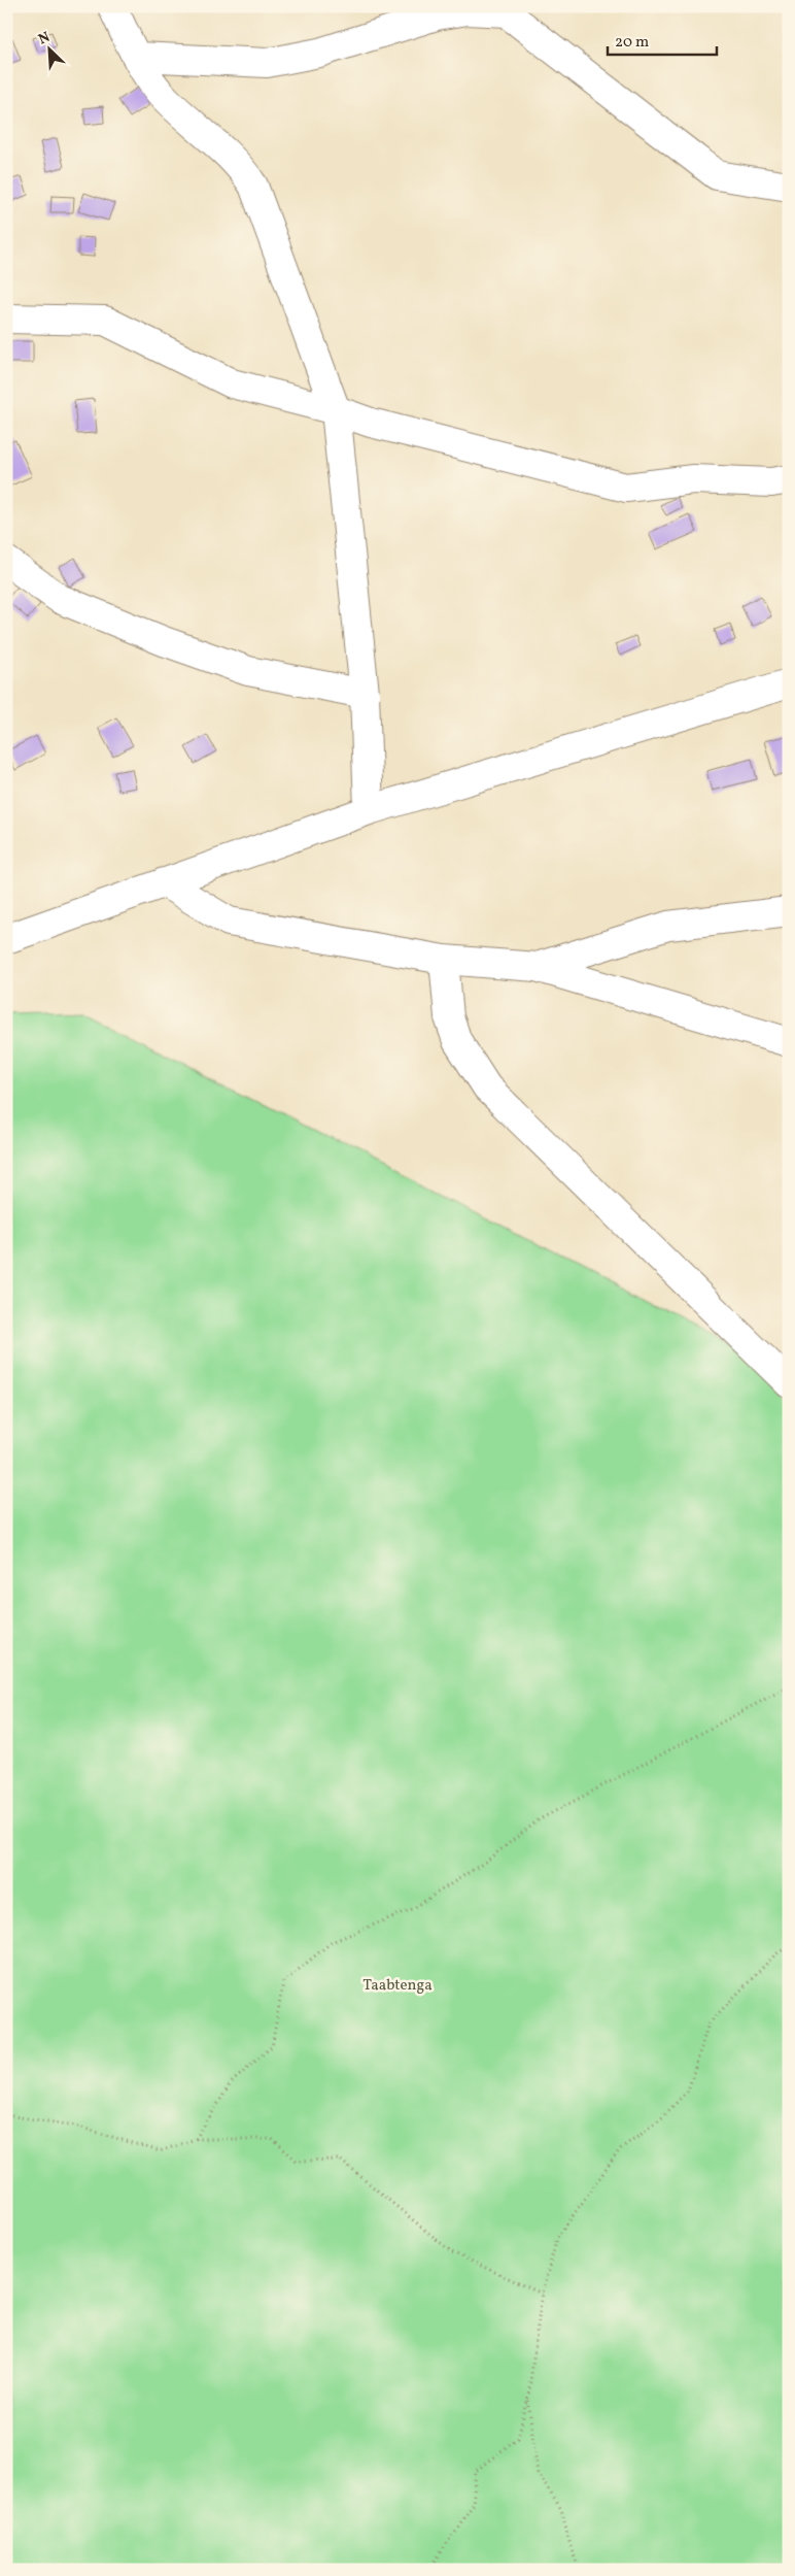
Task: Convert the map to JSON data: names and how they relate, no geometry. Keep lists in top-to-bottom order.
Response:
{
  "parks": ["Taabtenga"],
  "scale_bar": "20 m",
  "north": "top left"
}
